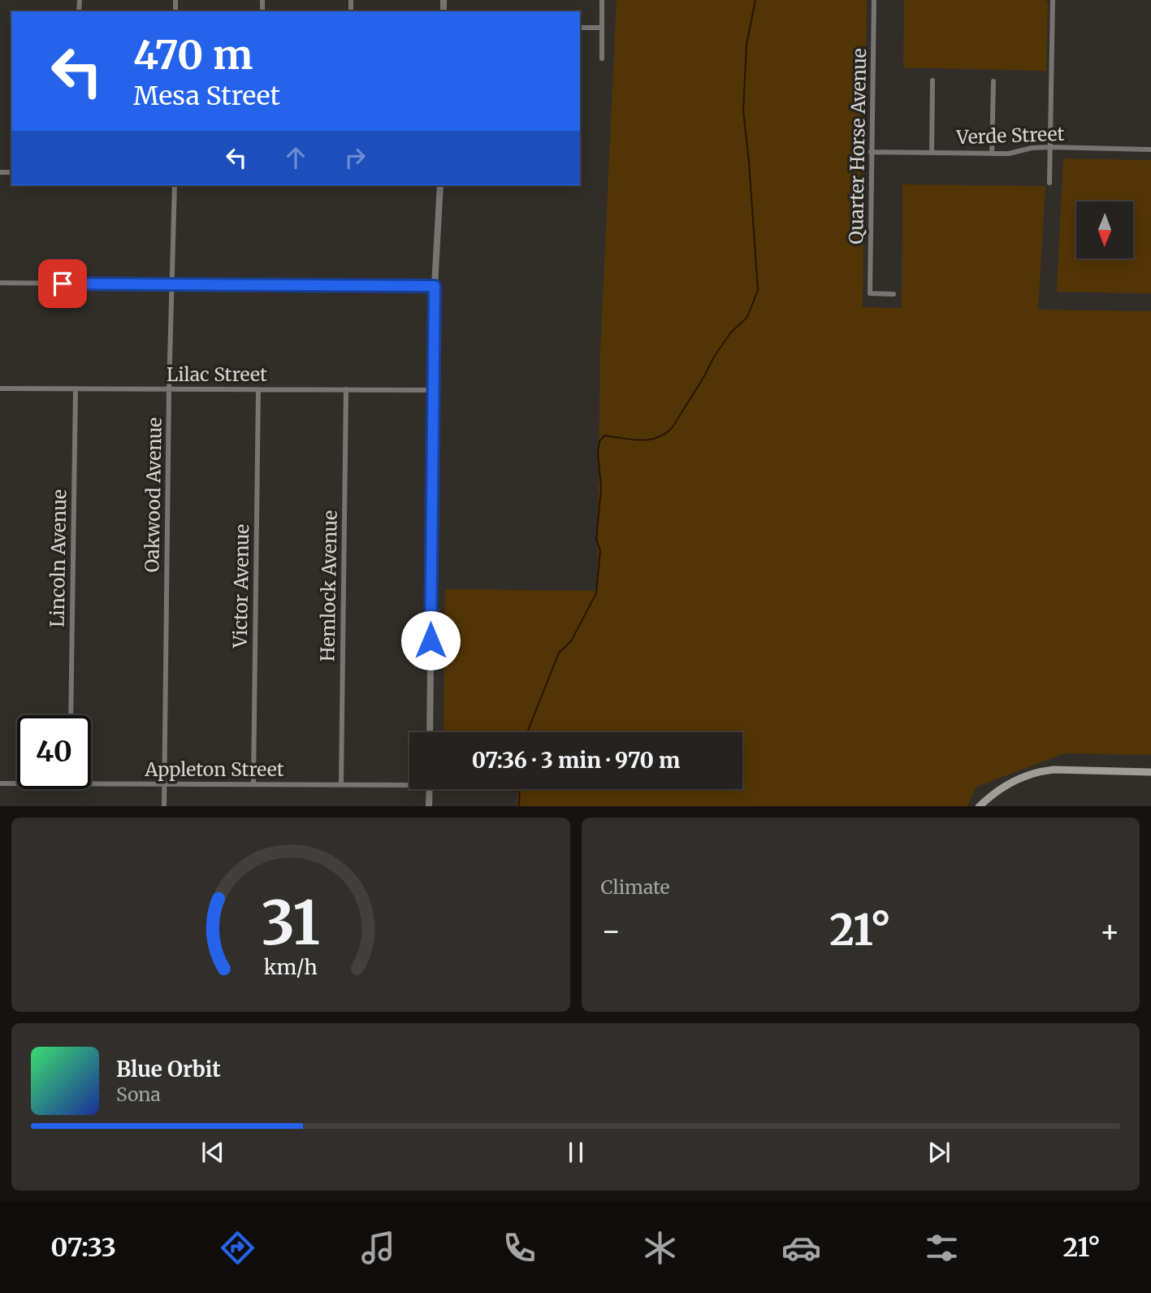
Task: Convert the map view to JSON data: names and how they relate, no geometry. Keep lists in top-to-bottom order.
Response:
{
  "streets": {
    "street": [
      "Verde Street",
      "Quarter Horse Avenue",
      "Lilac Street",
      "Oakwood Avenue",
      "Lincoln Avenue",
      "Victor Avenue",
      "Hemlock Avenue",
      "Appleton Street"
    ]
  },
  "crossings": [
    ["Verde Street", "Quarter Horse Avenue"],
    ["Lilac Street", "Oakwood Avenue"],
    ["Lilac Street", "Lincoln Avenue"],
    ["Lilac Street", "Victor Avenue"],
    ["Lilac Street", "Hemlock Avenue"],
    ["Oakwood Avenue", "Appleton Street"],
    ["Victor Avenue", "Appleton Street"],
    ["Hemlock Avenue", "Appleton Street"]
  ],
  "north": "bottom",
  "page": {
    "turn": ["470 m", "Mesa Street"],
    "limit": "40",
    "trip": "07:36 · 3 min · 970 m",
    "tile": "Climate",
    "heat": ["−", "21°", "+"],
    "song": ["Blue Orbit", "Sona"],
    "tabs": ["07:33", "21°"],
    "gauge": ["31", "km/h"]
  }
}
